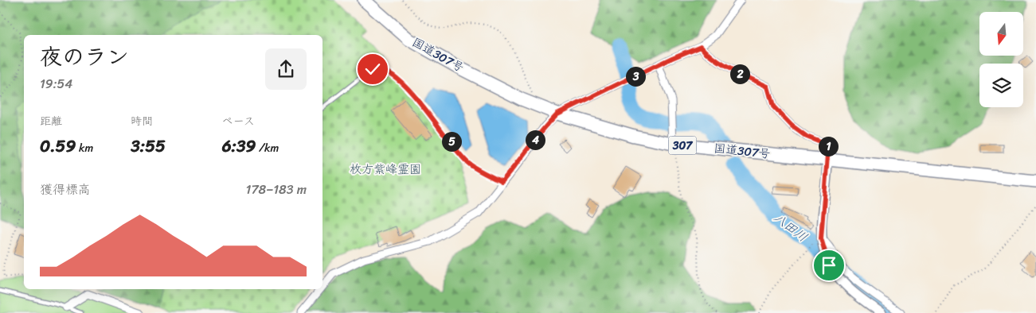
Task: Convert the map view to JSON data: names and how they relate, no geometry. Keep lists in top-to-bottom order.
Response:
{
  "streets": {
    "highway": ["国道307号", "307"]
  },
  "water": ["八田川"],
  "parks": ["枚方紫峰霊園"],
  "north": "bottom",
  "page": {
    "heading": ["夜のラン", "19:54"],
    "pins": [
      "2",
      "3",
      "4",
      "5",
      "1"
    ],
    "stats": [
      ["距離", "0.59 km"],
      ["時間", "3:55"],
      ["ペース", "6:39 /km"]
    ],
    "chart": ["獲得標高", "178–183 m"]
  }
}
